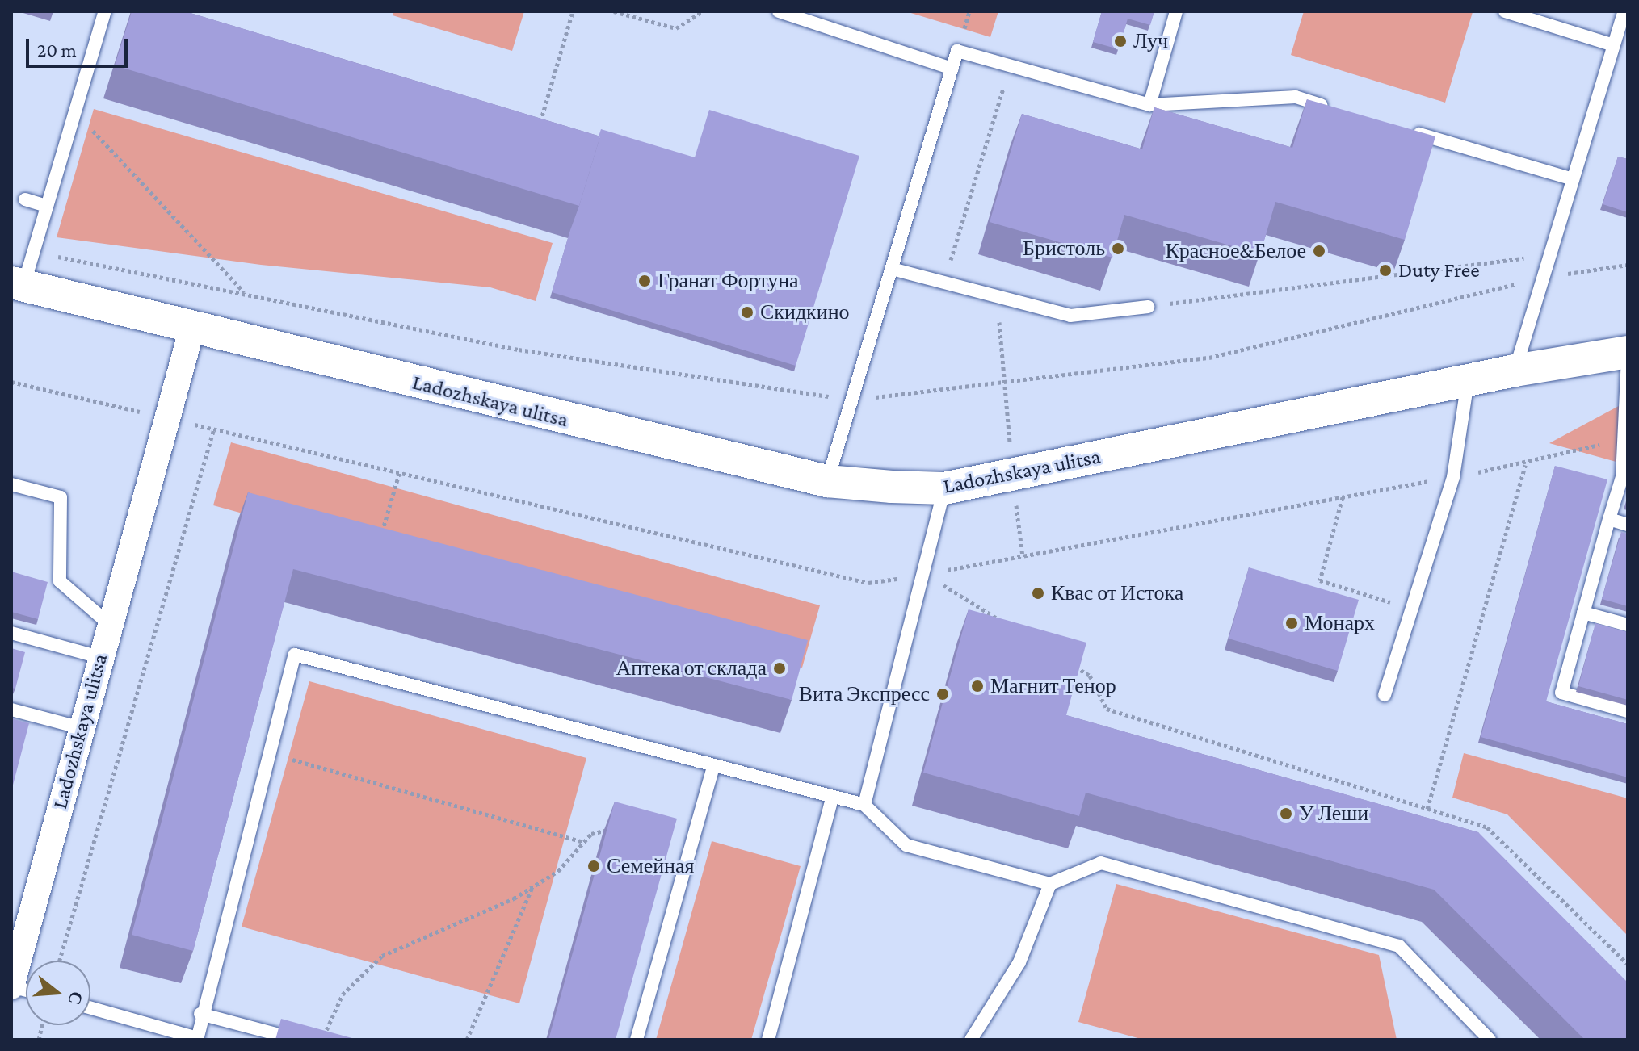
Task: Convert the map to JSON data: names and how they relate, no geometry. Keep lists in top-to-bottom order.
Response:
{
  "streets": {
    "street": ["Ladozhskaya ulitsa"]
  },
  "places": [
    "Луч",
    "Бристоль",
    "Красное&Белое",
    "Duty Free",
    "Гранат Фортуна",
    "Скидкино",
    "Квас от Истока",
    "Монарх",
    "Аптека от склада",
    "Магнит Тенор",
    "Вита Экспресс",
    "У Леши",
    "Семейная"
  ],
  "scale_bar": "20 m",
  "north": "right"
}
